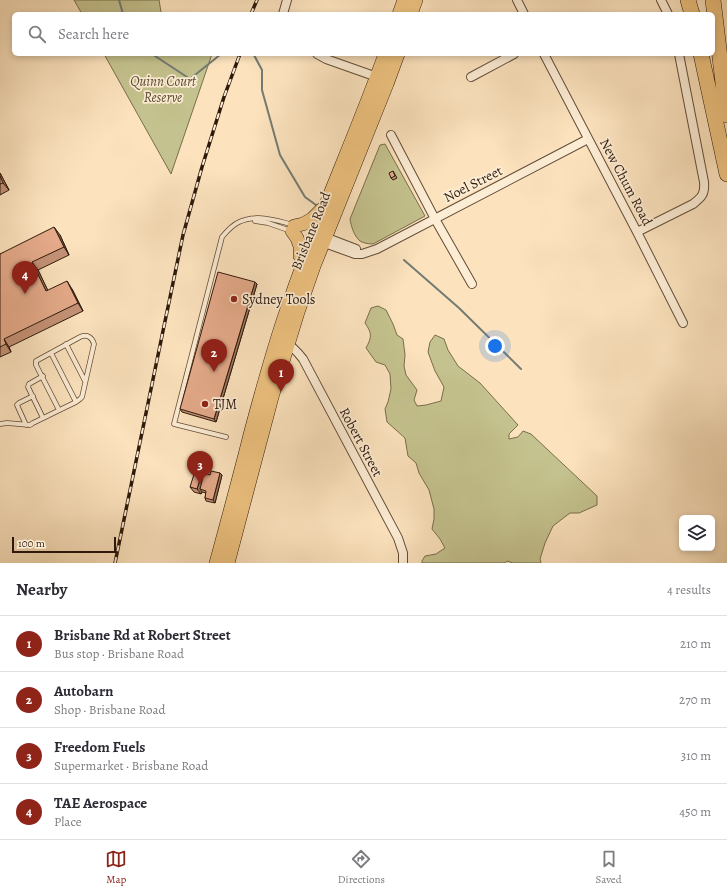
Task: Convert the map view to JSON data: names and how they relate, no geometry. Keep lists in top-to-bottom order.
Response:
{
  "streets": {
    "main road": ["Brisbane Road"],
    "street": ["New Chum Road", "Noel Street", "Robert Street"]
  },
  "crossings": [
    ["New Chum Road", "Noel Street"],
    ["Noel Street", "Brisbane Road"],
    ["Brisbane Road", "Robert Street"]
  ],
  "parks": ["Quinn Court Reserve"],
  "places": ["Sydney Tools", "TJM"],
  "scale_bar": "100 m",
  "page": {
    "search": "Search here",
    "pins": [
      "4",
      "2",
      "1",
      "3"
    ],
    "scale": "100 m",
    "heading": ["Nearby", "4 results"],
    "list": [
      {
        "mark": "1",
        "name": "Brisbane Rd at Robert Street",
        "note": "Bus stop · Brisbane Road",
        "value": "210 m"
      },
      {
        "mark": "2",
        "name": "Autobarn",
        "note": "Shop · Brisbane Road",
        "value": "270 m"
      },
      {
        "mark": "3",
        "name": "Freedom Fuels",
        "note": "Supermarket · Brisbane Road",
        "value": "310 m"
      },
      {
        "mark": "4",
        "name": "TAE Aerospace",
        "note": "Place",
        "value": "450 m"
      }
    ],
    "nav": ["Map", "Directions", "Saved"]
  }
}
